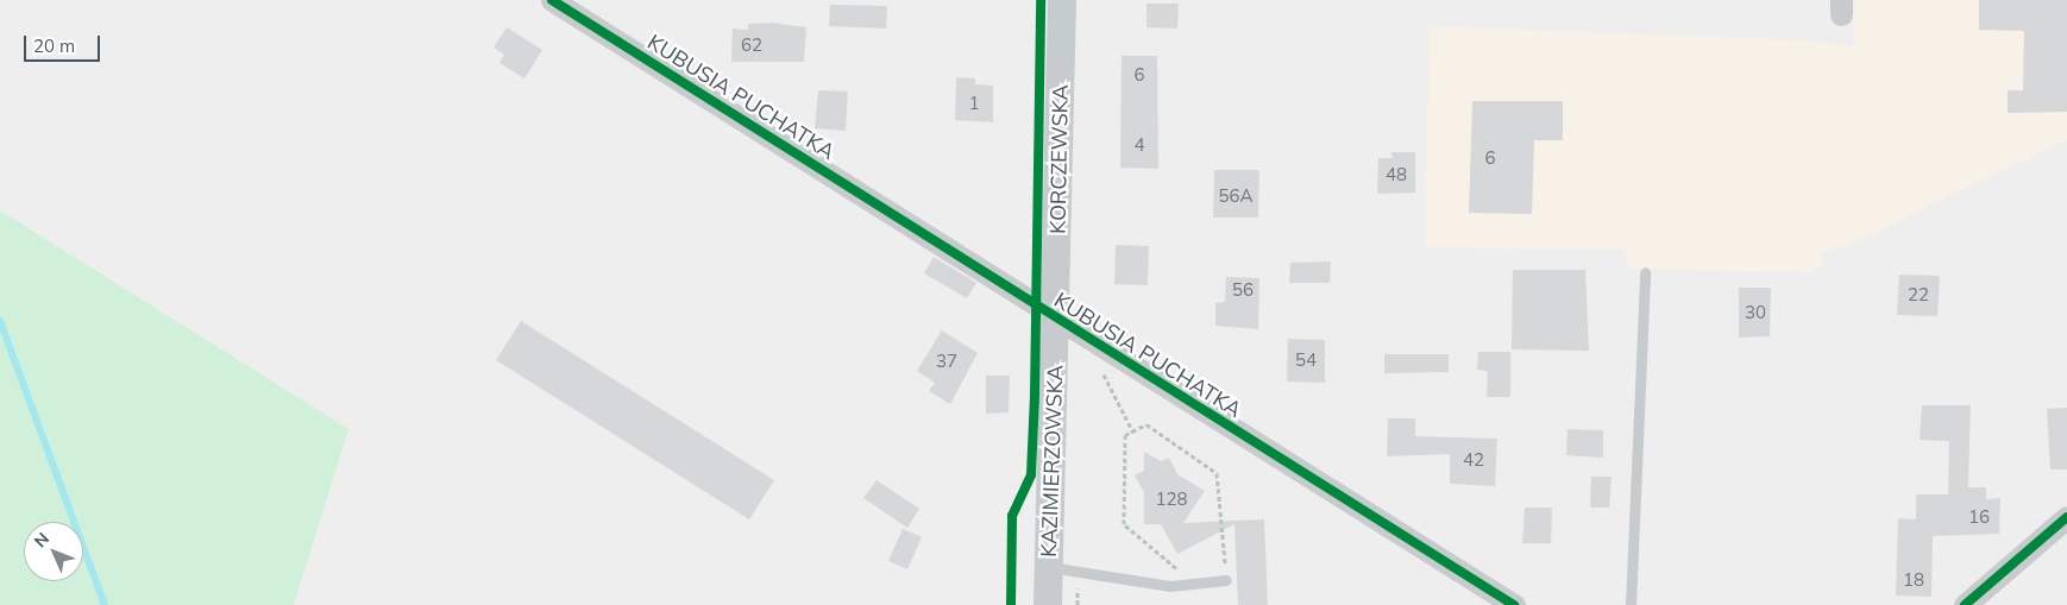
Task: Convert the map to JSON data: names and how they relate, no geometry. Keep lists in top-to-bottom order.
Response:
{
  "streets": {
    "street": ["KUBUSIA PUCHATKA", "KORCZEWSKA", "KAZIMIERZOWSKA"]
  },
  "crossings": [
    ["KUBUSIA PUCHATKA", "KORCZEWSKA"],
    ["KUBUSIA PUCHATKA", "KAZIMIERZOWSKA"],
    ["KORCZEWSKA", "KAZIMIERZOWSKA"]
  ],
  "house_numbers": [
    "62",
    "6",
    "1",
    "4",
    "6",
    "48",
    "56A",
    "56",
    "22",
    "30",
    "54",
    "37",
    "42",
    "128",
    "16",
    "18"
  ],
  "scale_bar": "20 m",
  "north": "top left"
}
